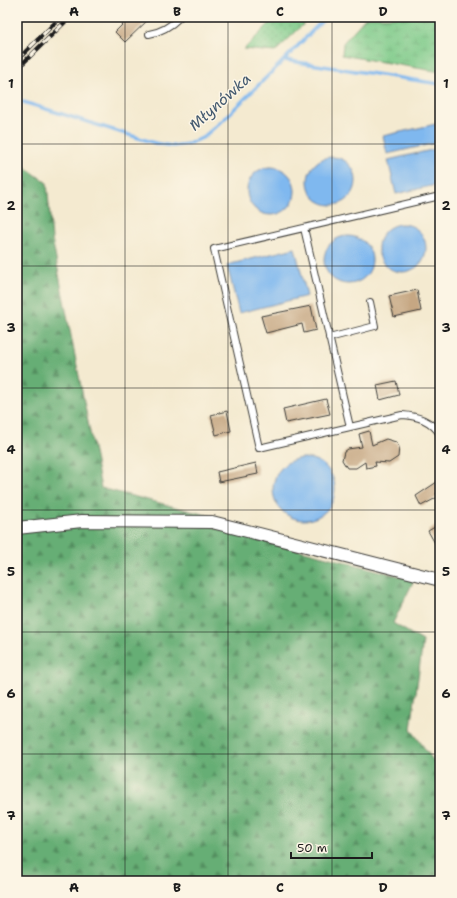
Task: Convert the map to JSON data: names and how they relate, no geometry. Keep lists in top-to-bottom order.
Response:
{
  "water": ["Młynówka"],
  "scale_bar": "50 m",
  "grid": {
    "columns": [
      "A",
      "B",
      "C",
      "D"
    ],
    "rows": [
      "1",
      "2",
      "3",
      "4",
      "5",
      "6",
      "7"
    ]
  }
}
